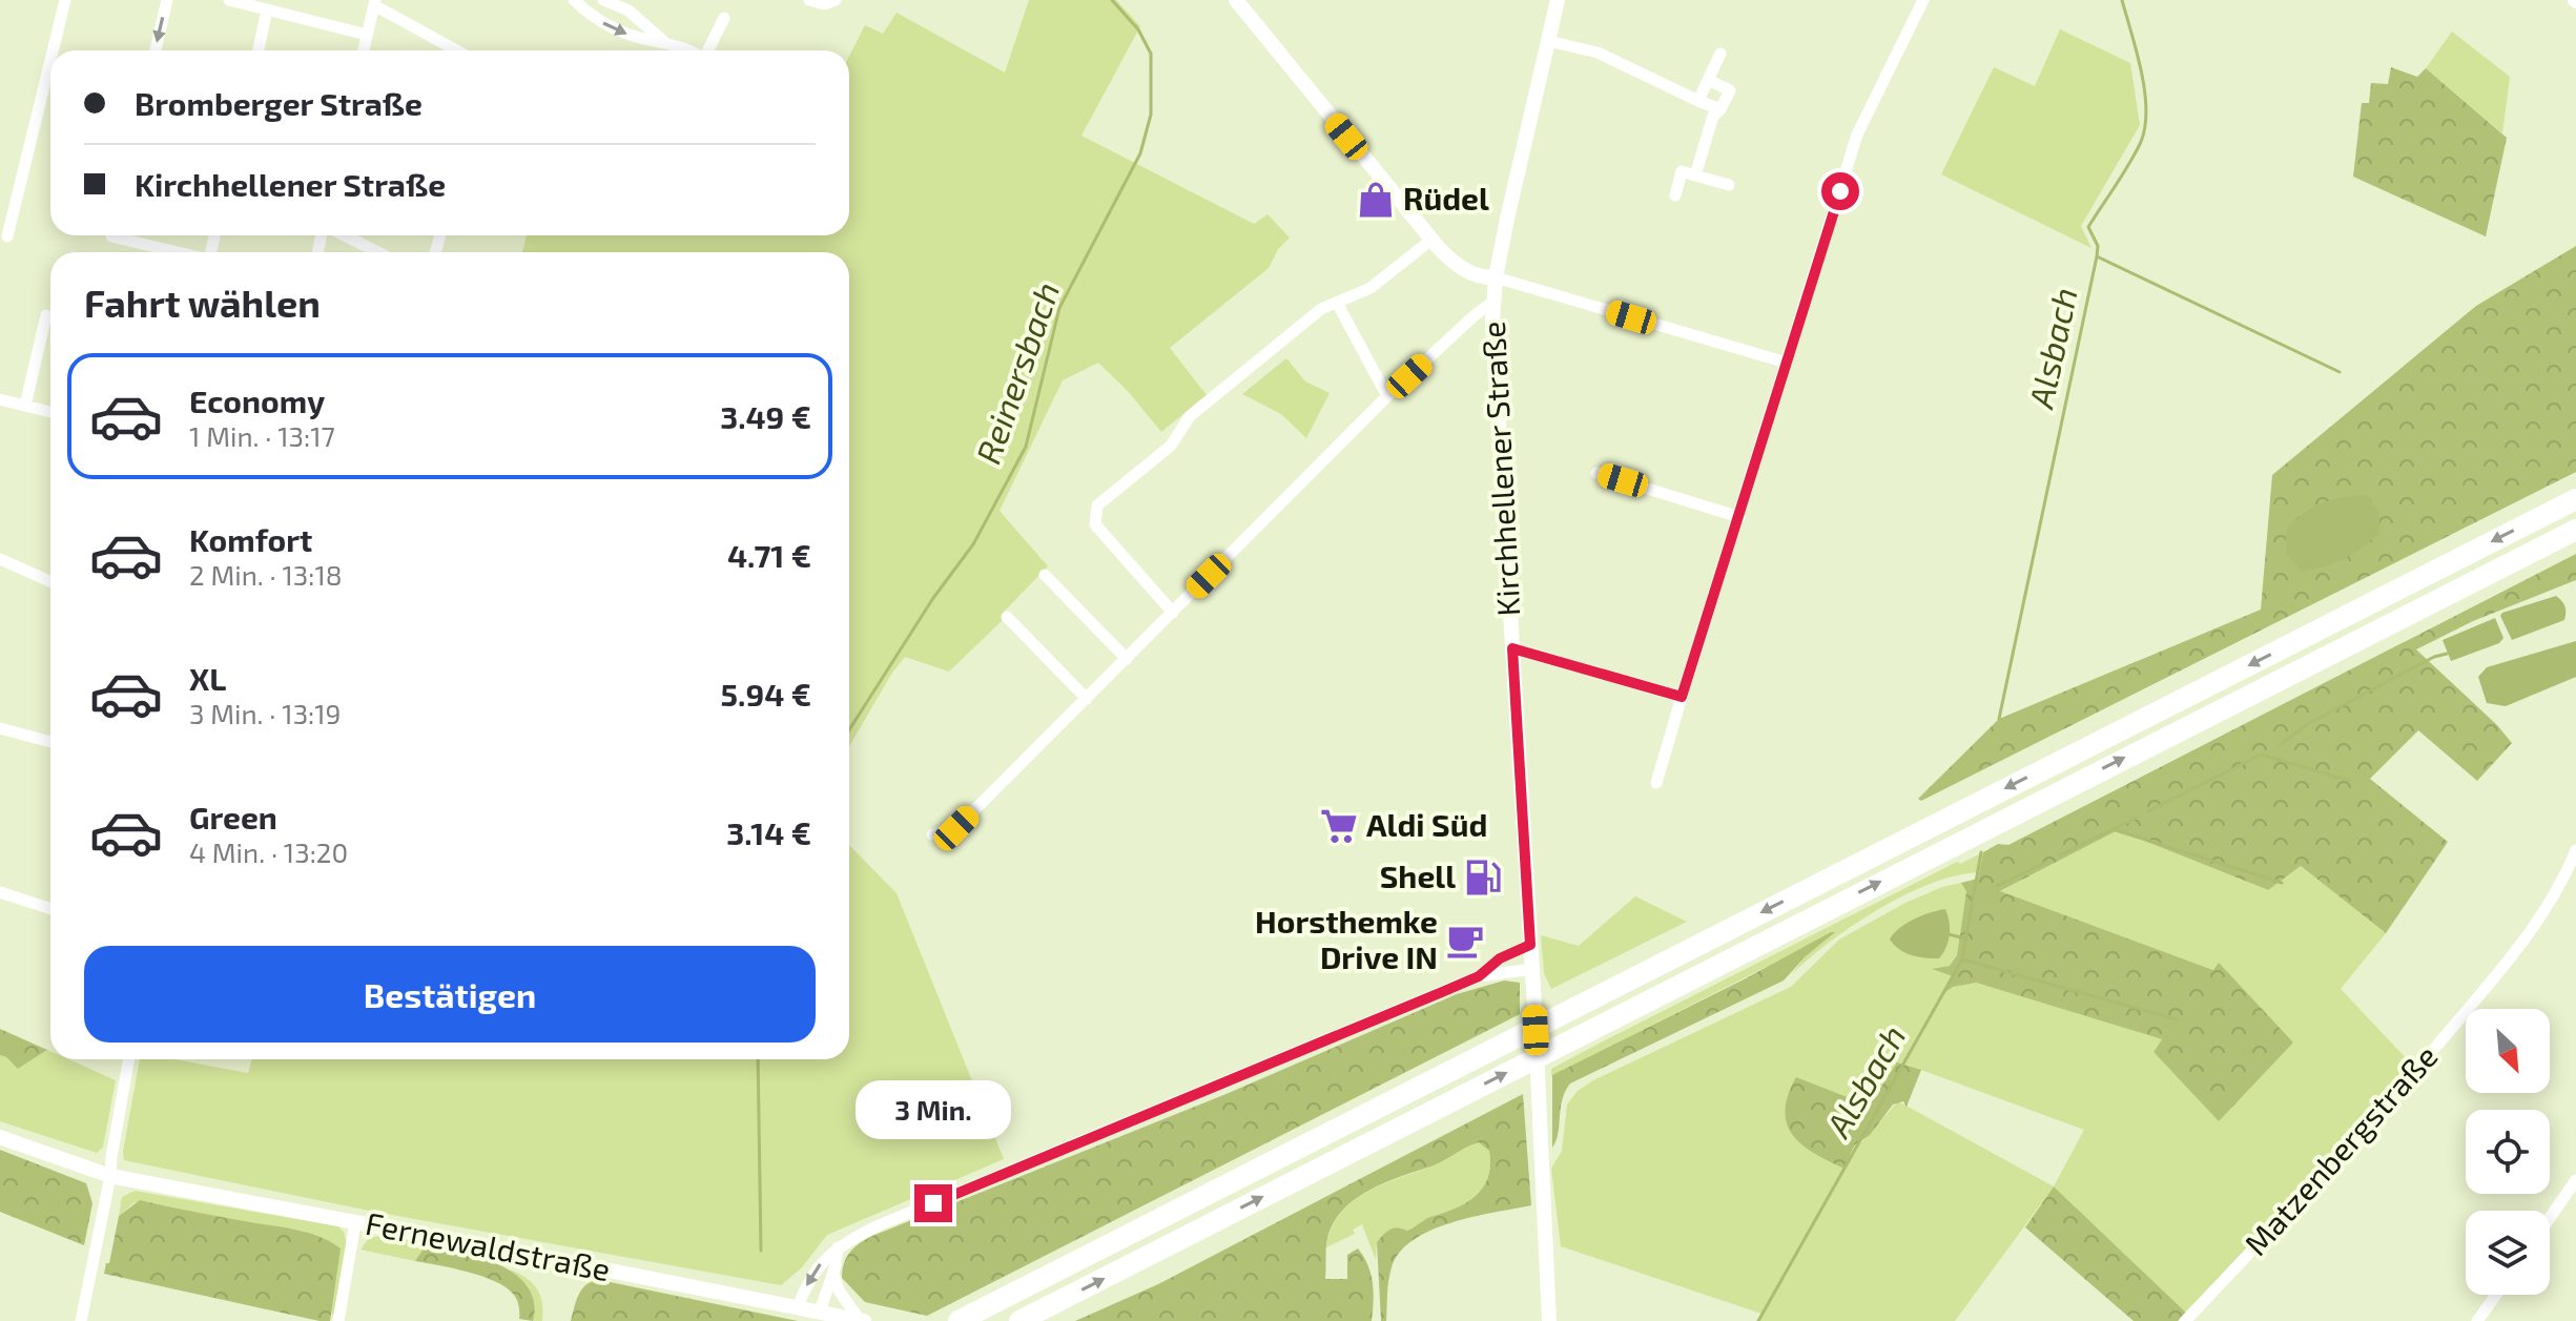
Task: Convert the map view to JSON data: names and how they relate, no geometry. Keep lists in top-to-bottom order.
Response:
{
  "streets": {
    "main road": ["Kirchhellener Straße", "Fernewaldstraße"],
    "street": ["Matzenbergstraße"]
  },
  "water": ["Alsbach", "Reinersbach"],
  "places": {
    "shop": ["Rüdel"],
    "supermarket": ["Aldi Süd"],
    "fuel station": ["Shell"],
    "cafe": ["Horsthemke Drive IN"]
  },
  "north": "bottom right",
  "page": {
    "banner": ["Bromberger Straße", "Kirchhellener Straße"],
    "heading": "Fahrt wählen",
    "list": [
      {
        "name": "Economy",
        "note": "1 Min. · 13:17",
        "value": "3.49 €"
      },
      {
        "name": "Komfort",
        "note": "2 Min. · 13:18",
        "value": "4.71 €"
      },
      {
        "name": "XL",
        "note": "3 Min. · 13:19",
        "value": "5.94 €"
      },
      {
        "name": "Green",
        "note": "4 Min. · 13:20",
        "value": "3.14 €"
      }
    ],
    "buttons": "Bestätigen",
    "bubble": "3 Min."
  }
}
